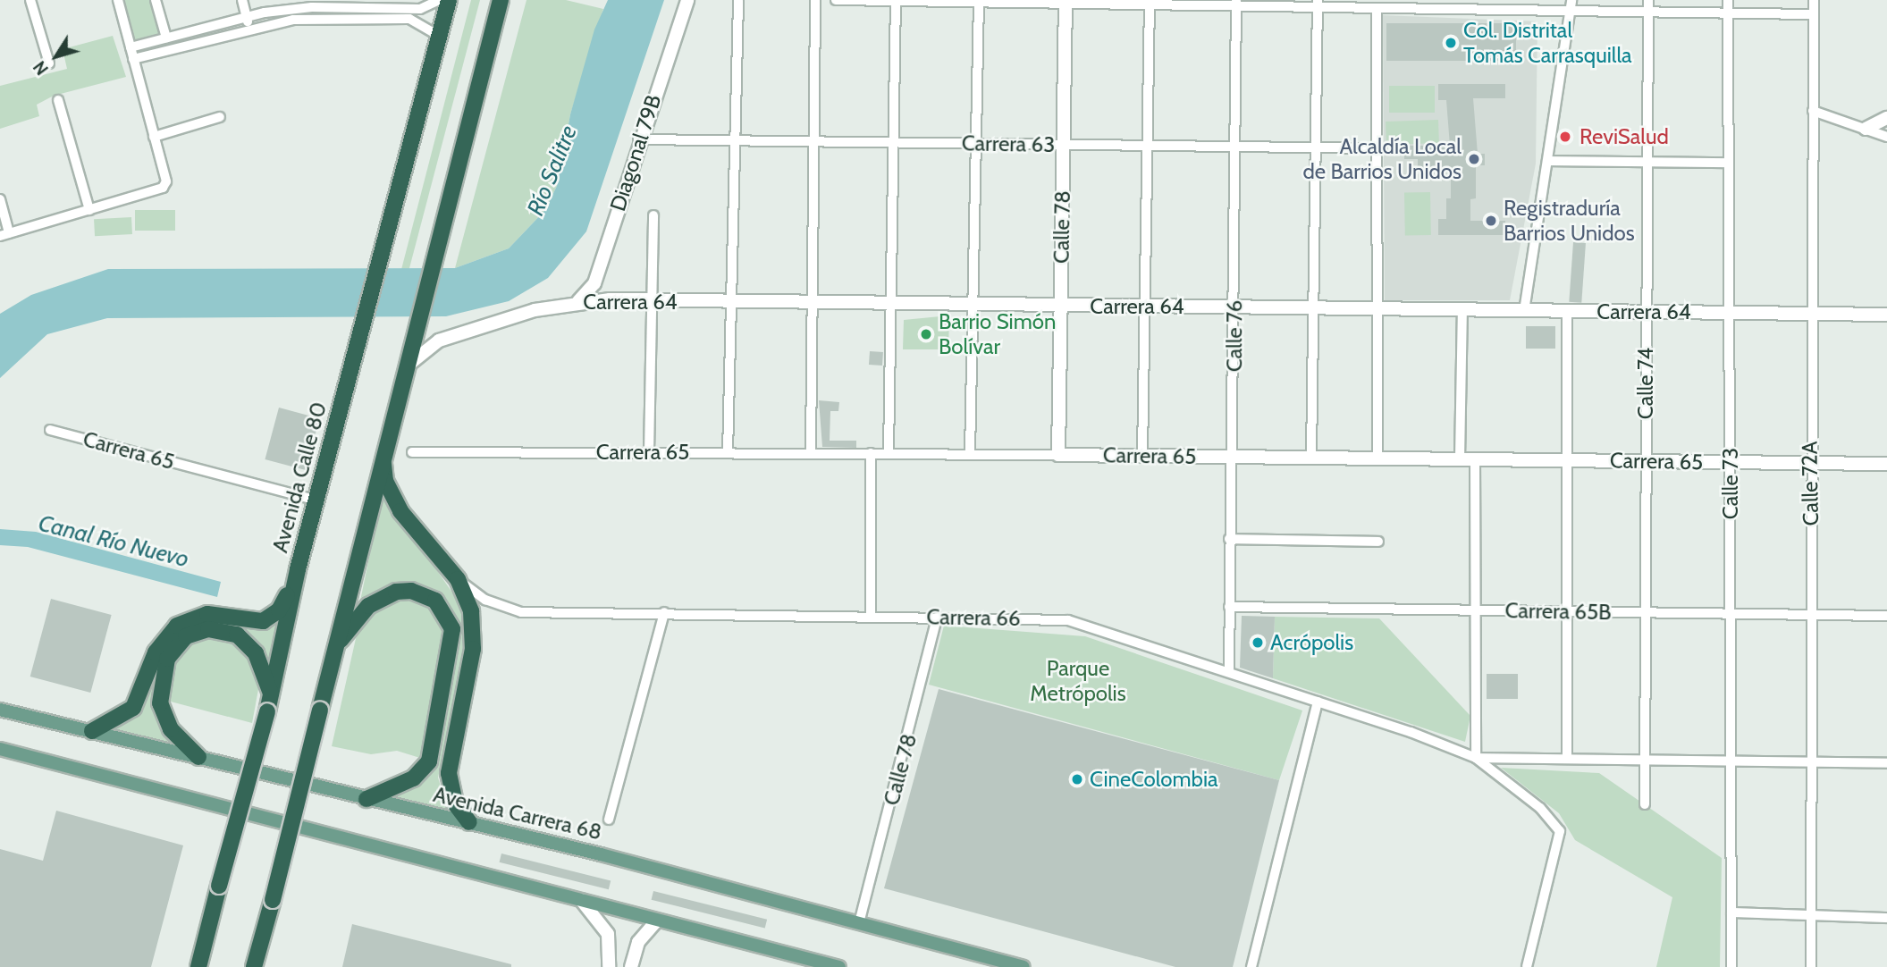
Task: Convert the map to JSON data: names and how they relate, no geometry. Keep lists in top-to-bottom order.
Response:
{
  "streets": {
    "highway": ["Avenida Calle 80"],
    "main road": ["Avenida Carrera 68"],
    "street": [
      "Carrera 63",
      "Diagonal 79B",
      "Calle 78",
      "Carrera 64",
      "Calle 76",
      "Calle 74",
      "Carrera 65",
      "Calle 73",
      "Calle 72A",
      "Carrera 65B",
      "Carrera 66"
    ]
  },
  "crossings": [
    ["Carrera 63", "Diagonal 79B"],
    ["Carrera 63", "Calle 78"],
    ["Carrera 63", "Calle 76"],
    ["Diagonal 79B", "Carrera 64"],
    ["Calle 78", "Carrera 64"],
    ["Calle 78", "Carrera 65"],
    ["Calle 78", "Carrera 66"],
    ["Calle 78", "Avenida Carrera 68"],
    ["Carrera 64", "Calle 76"],
    ["Carrera 64", "Calle 74"],
    ["Carrera 64", "Calle 73"],
    ["Carrera 64", "Calle 72A"],
    ["Calle 76", "Carrera 65"],
    ["Calle 76", "Carrera 65B"],
    ["Calle 76", "Carrera 66"],
    ["Calle 74", "Carrera 65"],
    ["Calle 74", "Carrera 65B"],
    ["Calle 74", "Carrera 66"],
    ["Carrera 65", "Avenida Calle 80"],
    ["Carrera 65", "Calle 73"],
    ["Carrera 65", "Calle 72A"],
    ["Calle 73", "Carrera 65B"],
    ["Calle 73", "Carrera 66"],
    ["Calle 72A", "Carrera 65B"],
    ["Calle 72A", "Carrera 66"]
  ],
  "water": ["Río Salitre", "Canal Río Nuevo"],
  "parks": ["Parque Metrópolis"],
  "places": [
    "Col. Distrital Tomás Carrasquilla",
    "ReviSalud",
    "Alcaldía Local de Barrios Unidos",
    "Registraduría Barrios Unidos",
    "Barrio Simón Bolívar",
    "Acrópolis",
    "CineColombia"
  ],
  "north": "bottom left"
}
